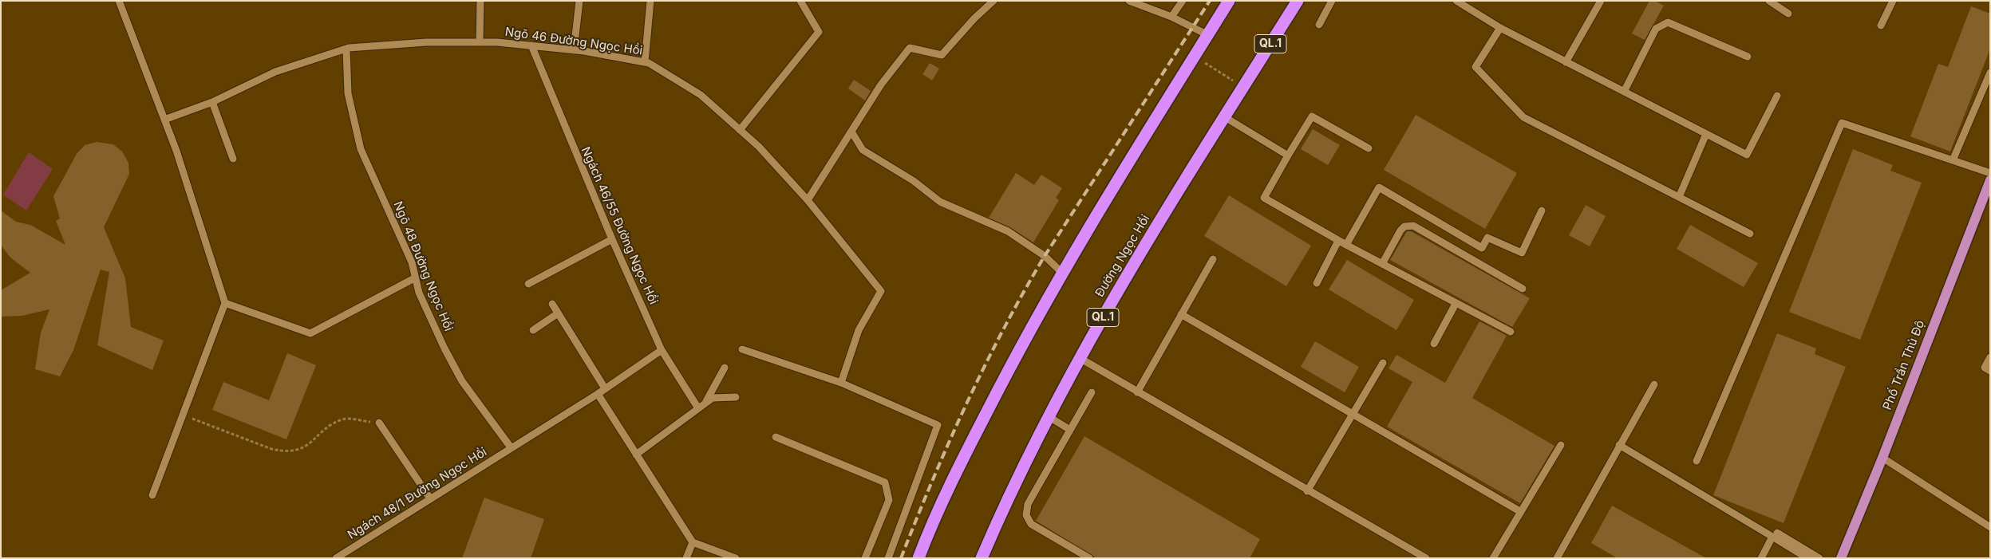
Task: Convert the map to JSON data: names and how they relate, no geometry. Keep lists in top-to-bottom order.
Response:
{
  "streets": {
    "highway": ["QL.1", "Đường Ngọc Hồi"],
    "main road": ["Phố Trần Thủ Độ"],
    "street": [
      "Ngõ 46 Đường Ngọc Hồi",
      "Ngách 46/55 Đường Ngọc Hồi",
      "Ngõ 48 Đường Ngọc Hồi",
      "Ngách 48/1 Đường Ngọc Hồi"
    ]
  },
  "crossings": [
    ["Ngõ 46 Đường Ngọc Hồi", "Ngách 46/55 Đường Ngọc Hồi"],
    ["Ngõ 46 Đường Ngọc Hồi", "Ngõ 48 Đường Ngọc Hồi"],
    ["Ngõ 48 Đường Ngọc Hồi", "Ngách 48/1 Đường Ngọc Hồi"]
  ]
}
